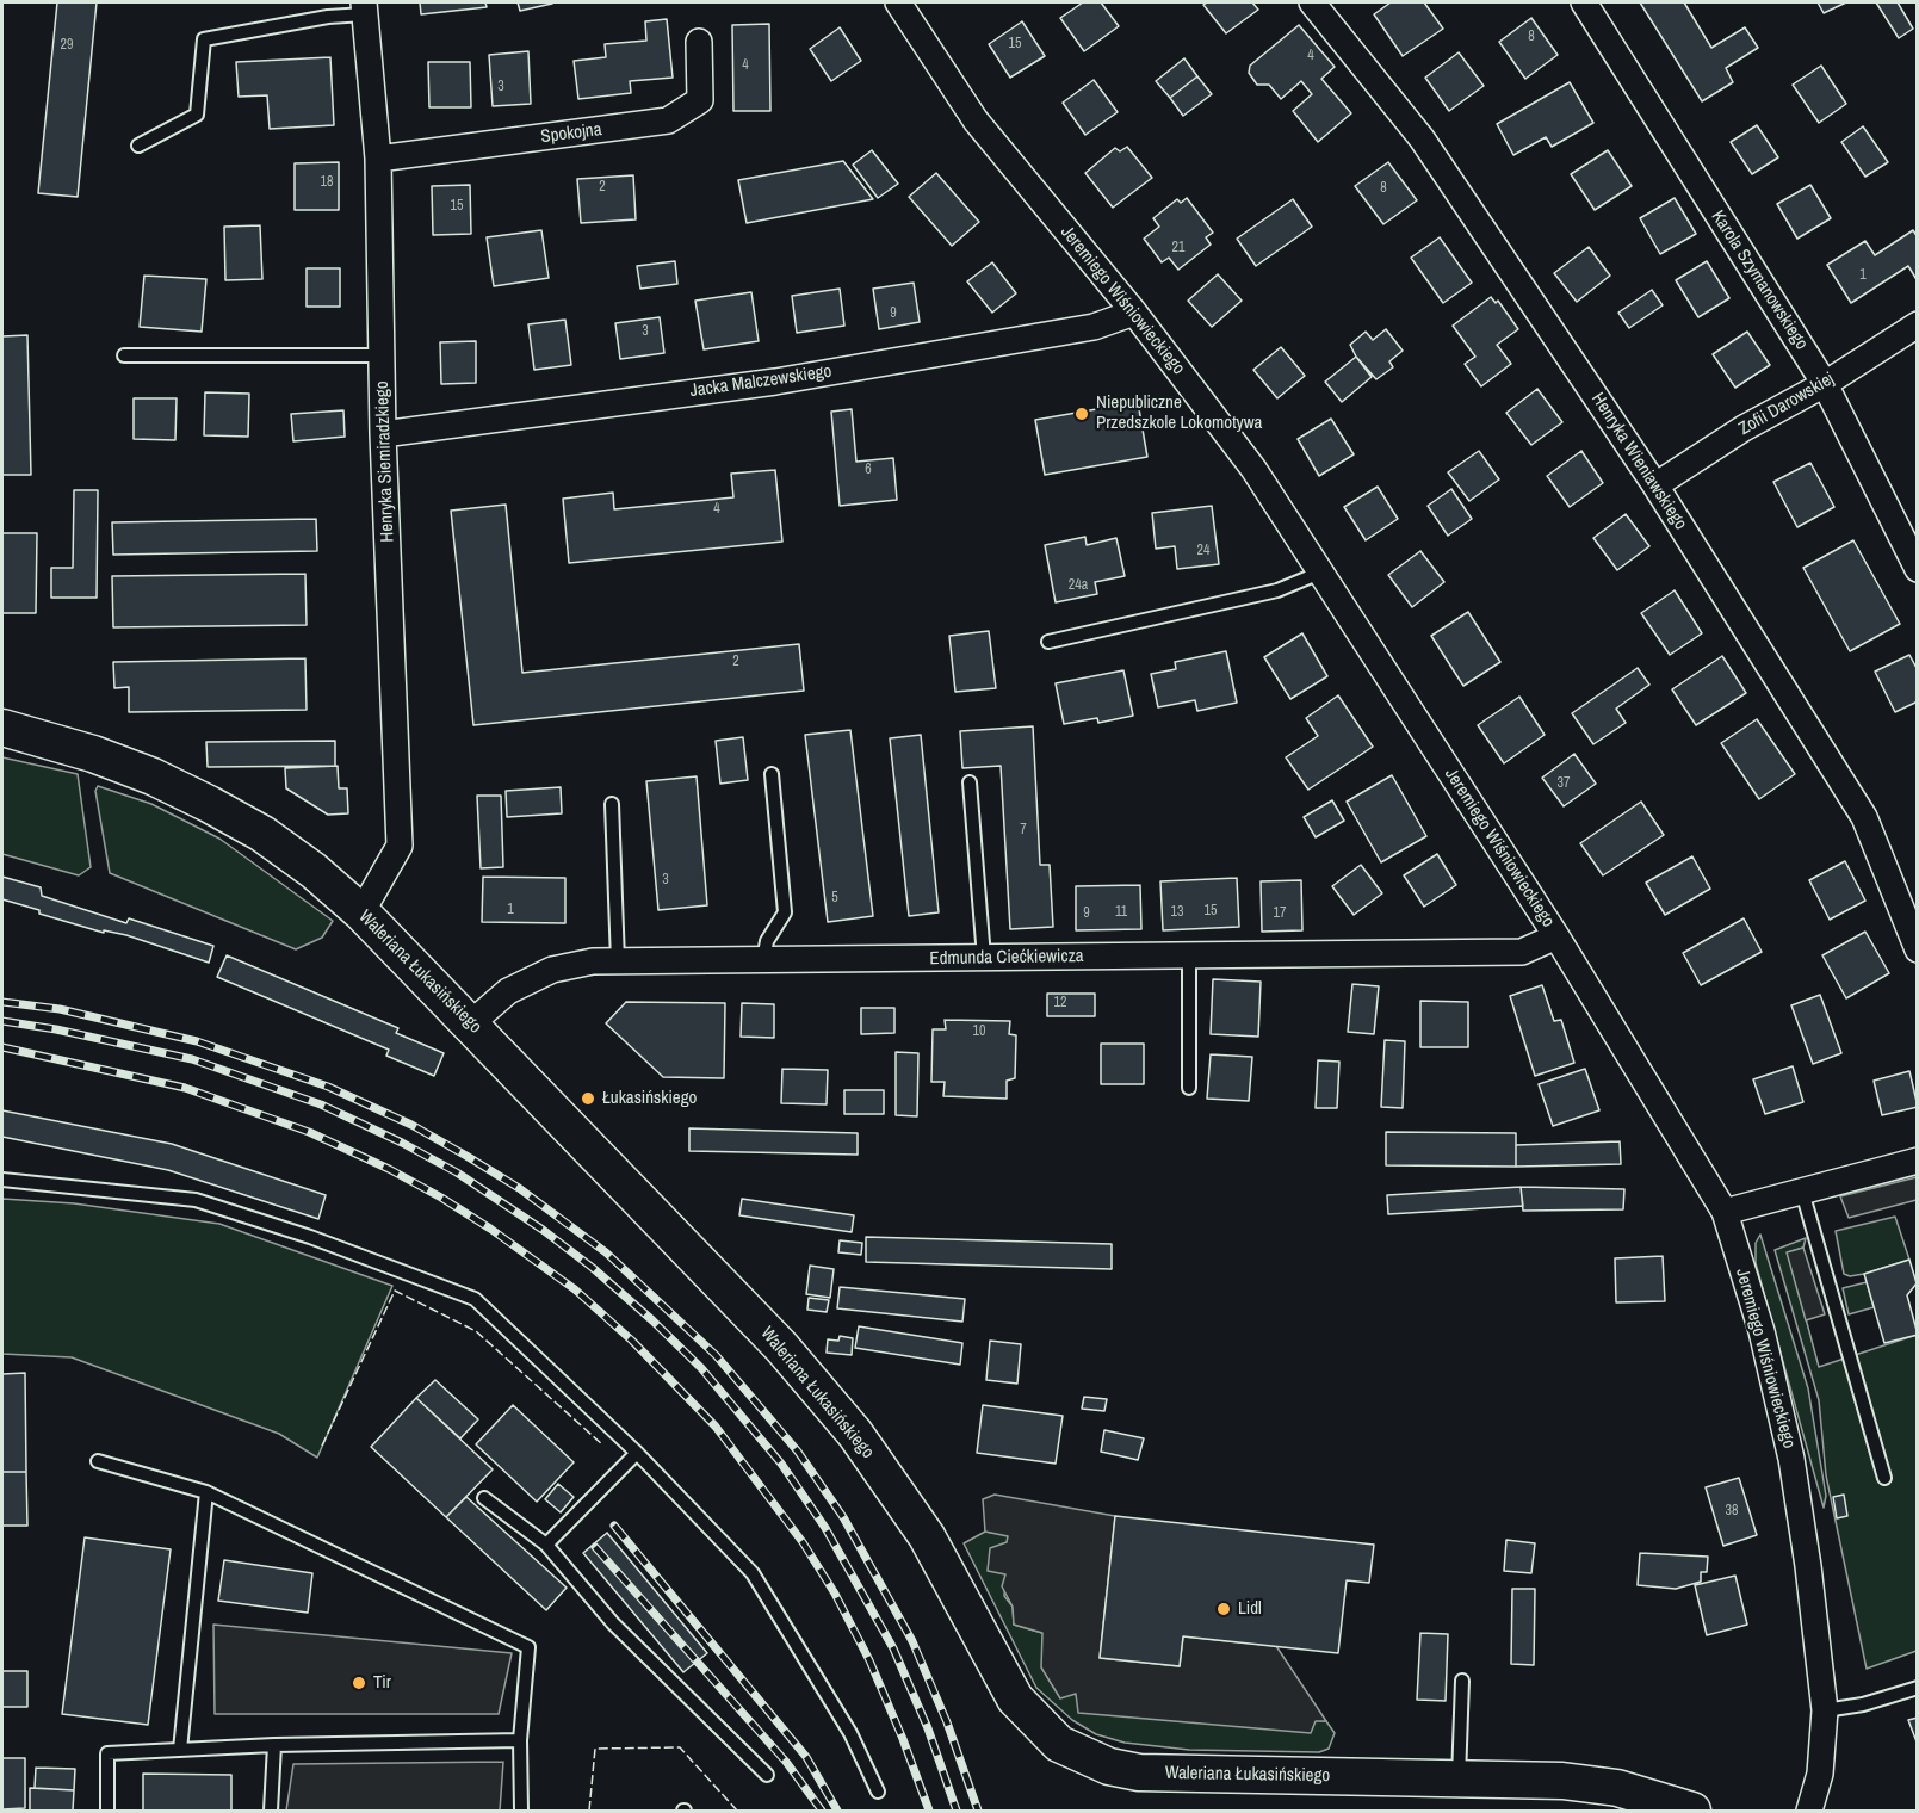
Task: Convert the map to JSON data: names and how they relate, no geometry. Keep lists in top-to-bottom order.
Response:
{
  "streets": {
    "street": [
      "Spokojna",
      "Karola Szymanowskiego",
      "Jeremiego Wiśniowieckiego",
      "Jacka Malczewskiego",
      "Zofii Darowskiej",
      "Henryka Siemiradzkiego",
      "Henryka Wieniawskiego",
      "Edmunda Ciećkiewicza",
      "Waleriana Łukasińskiego"
    ]
  },
  "crossings": [
    ["Spokojna", "Henryka Siemiradzkiego"],
    ["Karola Szymanowskiego", "Zofii Darowskiej"],
    ["Jeremiego Wiśniowieckiego", "Jacka Malczewskiego"],
    ["Jeremiego Wiśniowieckiego", "Edmunda Ciećkiewicza"],
    ["Jacka Malczewskiego", "Henryka Siemiradzkiego"],
    ["Zofii Darowskiej", "Henryka Wieniawskiego"],
    ["Henryka Siemiradzkiego", "Waleriana Łukasińskiego"],
    ["Edmunda Ciećkiewicza", "Waleriana Łukasińskiego"]
  ],
  "places": [
    "Niepubliczne Przedszkole Lokomotywa",
    "Łukasińskiego",
    "Lidl",
    "Tir"
  ],
  "house_numbers": [
    "8",
    "15",
    "29",
    "4",
    "4",
    "3",
    "18",
    "2",
    "8",
    "15",
    "21",
    "1",
    "9",
    "3",
    "6",
    "4",
    "24",
    "24a",
    "2",
    "37",
    "7",
    "3",
    "5",
    "1",
    "15",
    "11",
    "13",
    "9",
    "17",
    "12",
    "10",
    "38"
  ]
}
